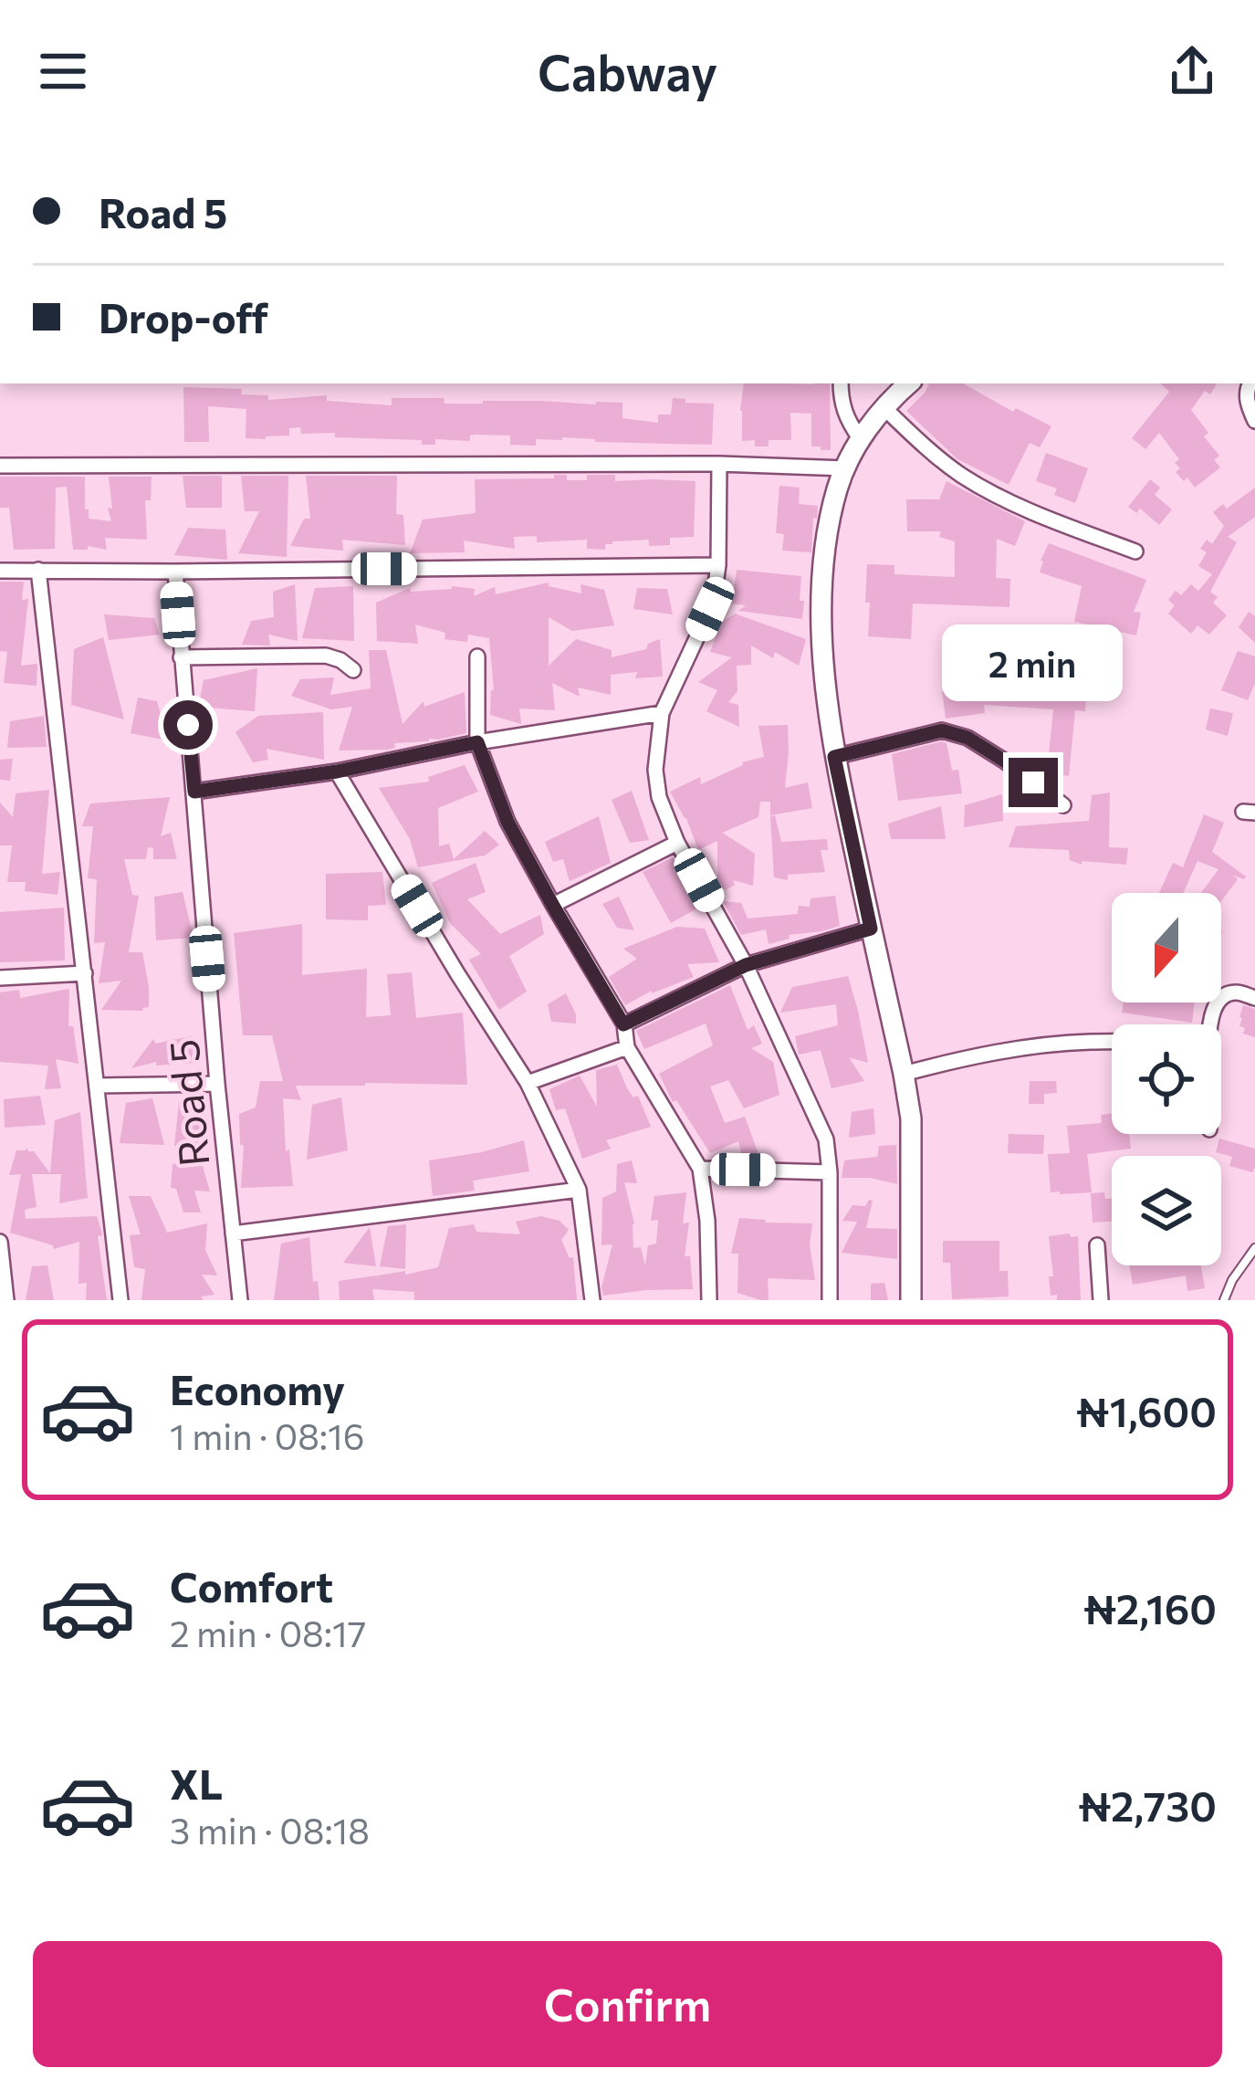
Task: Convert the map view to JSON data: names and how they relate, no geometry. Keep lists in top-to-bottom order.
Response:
{
  "streets": {
    "street": ["Road 5"]
  },
  "north": "bottom",
  "page": {
    "header": "Cabway",
    "banner": ["Road 5", "Drop-off"],
    "bubble": "2 min",
    "list": [
      {
        "name": "Economy",
        "note": "1 min · 08:16",
        "value": "₦1,600"
      },
      {
        "name": "Comfort",
        "note": "2 min · 08:17",
        "value": "₦2,160"
      },
      {
        "name": "XL",
        "note": "3 min · 08:18",
        "value": "₦2,730"
      }
    ],
    "buttons": "Confirm"
  }
}
